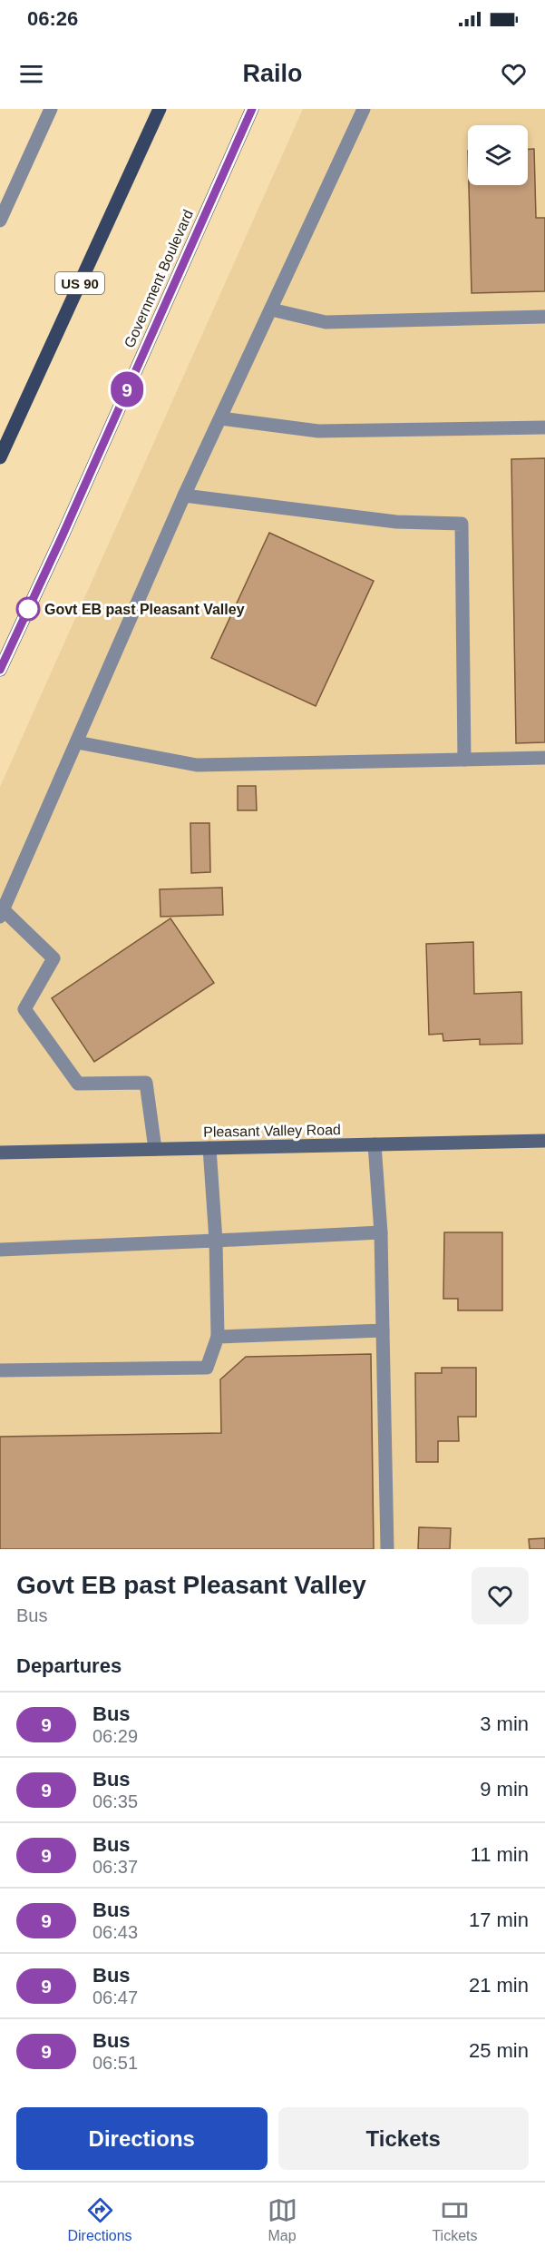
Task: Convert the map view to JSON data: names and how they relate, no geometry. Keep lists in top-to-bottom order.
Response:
{
  "streets": {
    "main road": ["Government Boulevard", "US 90"],
    "street": ["Pleasant Valley Road"]
  },
  "places": ["Govt EB past Pleasant Valley"],
  "lines": ["bus line 9"],
  "page": {
    "status": "06:26",
    "header": "Railo",
    "on_map": "9",
    "heading": [
      ["Govt EB past Pleasant Valley", "Bus"],
      "Departures"
    ],
    "list": [
      {
        "mark": "9",
        "name": "Bus",
        "note": "06:29",
        "value": "3 min"
      },
      {
        "mark": "9",
        "name": "Bus",
        "note": "06:35",
        "value": "9 min"
      },
      {
        "mark": "9",
        "name": "Bus",
        "note": "06:37",
        "value": "11 min"
      },
      {
        "mark": "9",
        "name": "Bus",
        "note": "06:43",
        "value": "17 min"
      },
      {
        "mark": "9",
        "name": "Bus",
        "note": "06:47",
        "value": "21 min"
      },
      {
        "mark": "9",
        "name": "Bus",
        "note": "06:51",
        "value": "25 min"
      }
    ],
    "buttons": ["Directions", "Tickets"],
    "tabs": ["Directions", "Map", "Tickets"]
  }
}
